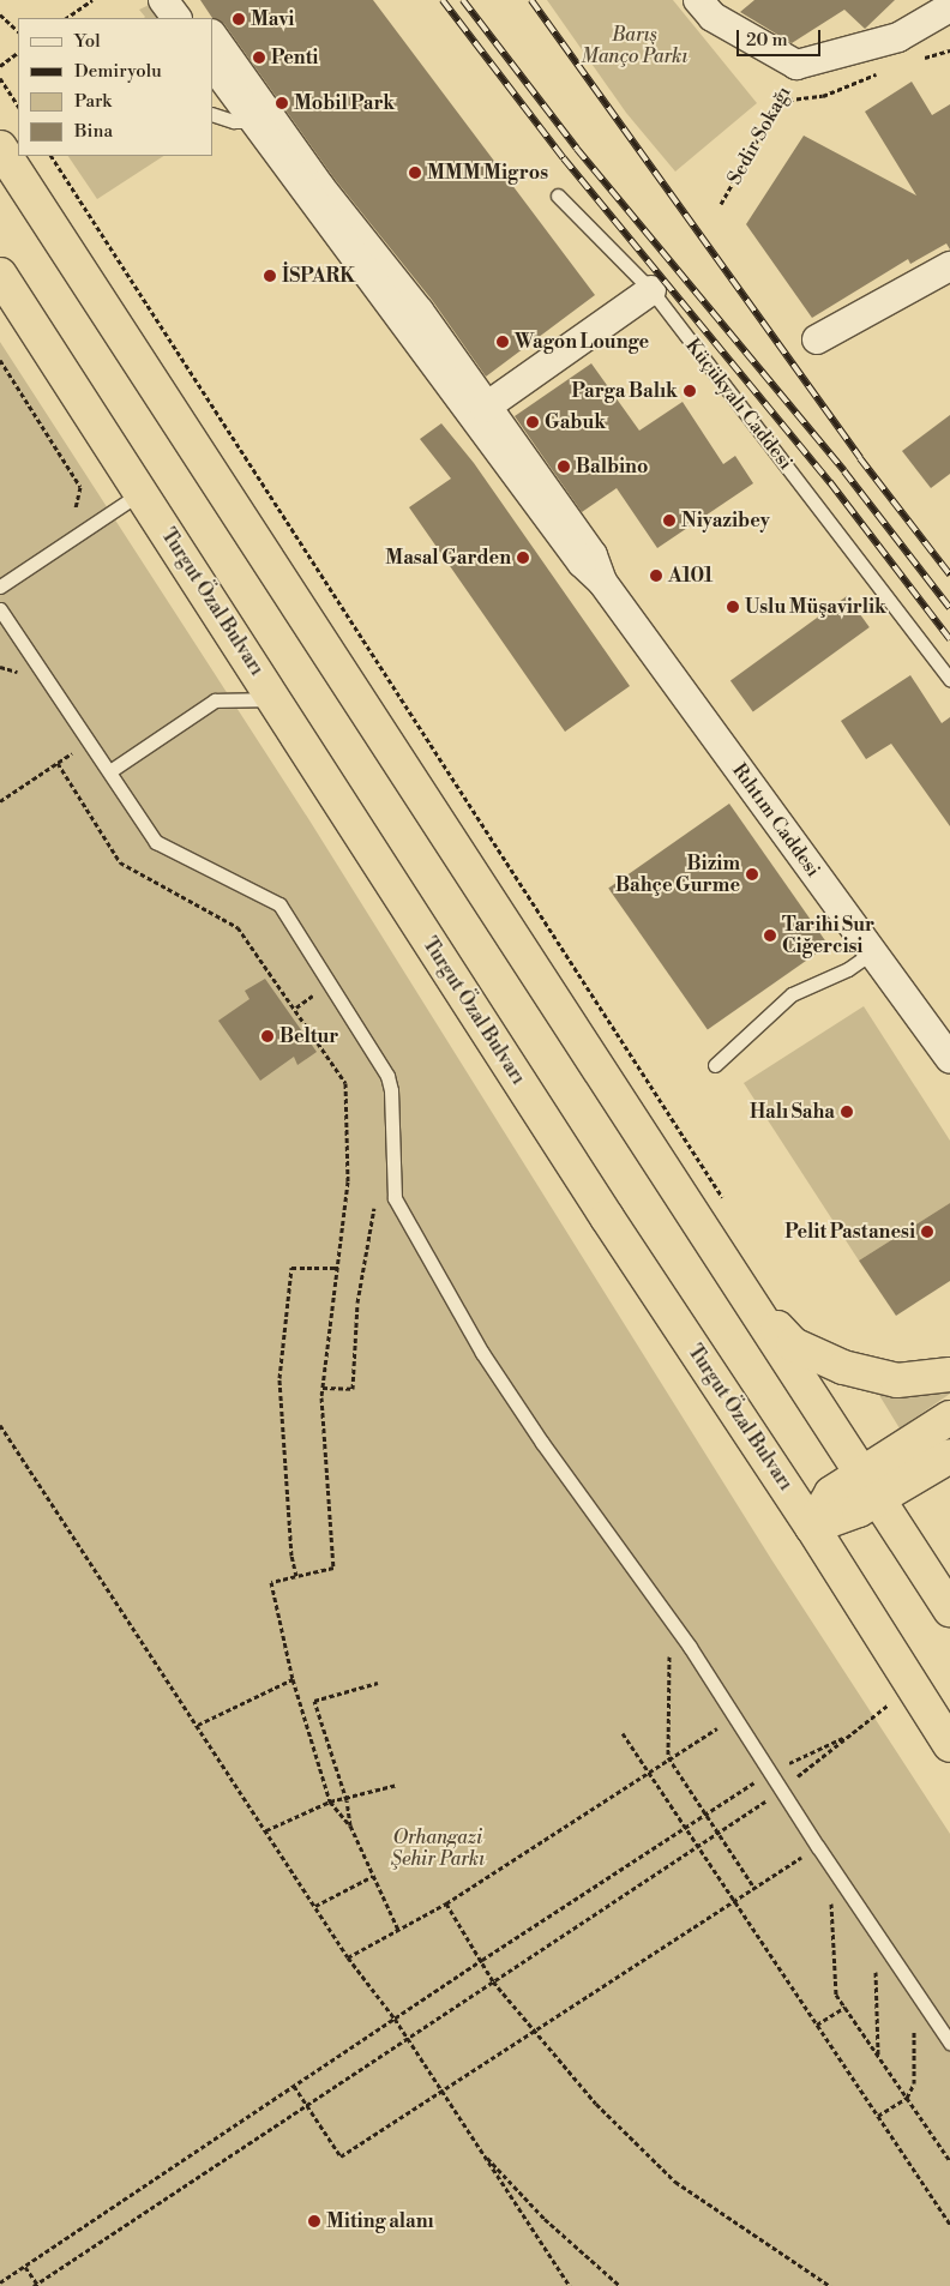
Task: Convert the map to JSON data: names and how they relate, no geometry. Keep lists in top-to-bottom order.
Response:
{
  "streets": {
    "highway": ["Turgut Özal Bulvarı"],
    "street": ["Rıhtım Caddesi"],
    "lane": ["Küçükyalı Caddesi"],
    "path": ["Sedir Sokağı"]
  },
  "parks": ["Barış Manço Parkı", "Orhangazi Şehir Parkı"],
  "places": [
    "Mavi",
    "Penti",
    "Mobil Park",
    "MMM Migros",
    "İSPARK",
    "Wagon Lounge",
    "Parga Balık",
    "Gabuk",
    "Balbino",
    "Niyazibey",
    "Masal Garden",
    "A101",
    "Uslu Müşavirlik",
    "Bizim Bahçe Gurme",
    "Tarihi Sur Ciğercisi",
    "Beltur",
    "Halı Saha",
    "Pelit Pastanesi",
    "Miting alanı"
  ],
  "legend": [
    "Yol",
    "Demiryolu",
    "Park",
    "Bina"
  ],
  "scale_bar": "20 m"
}
